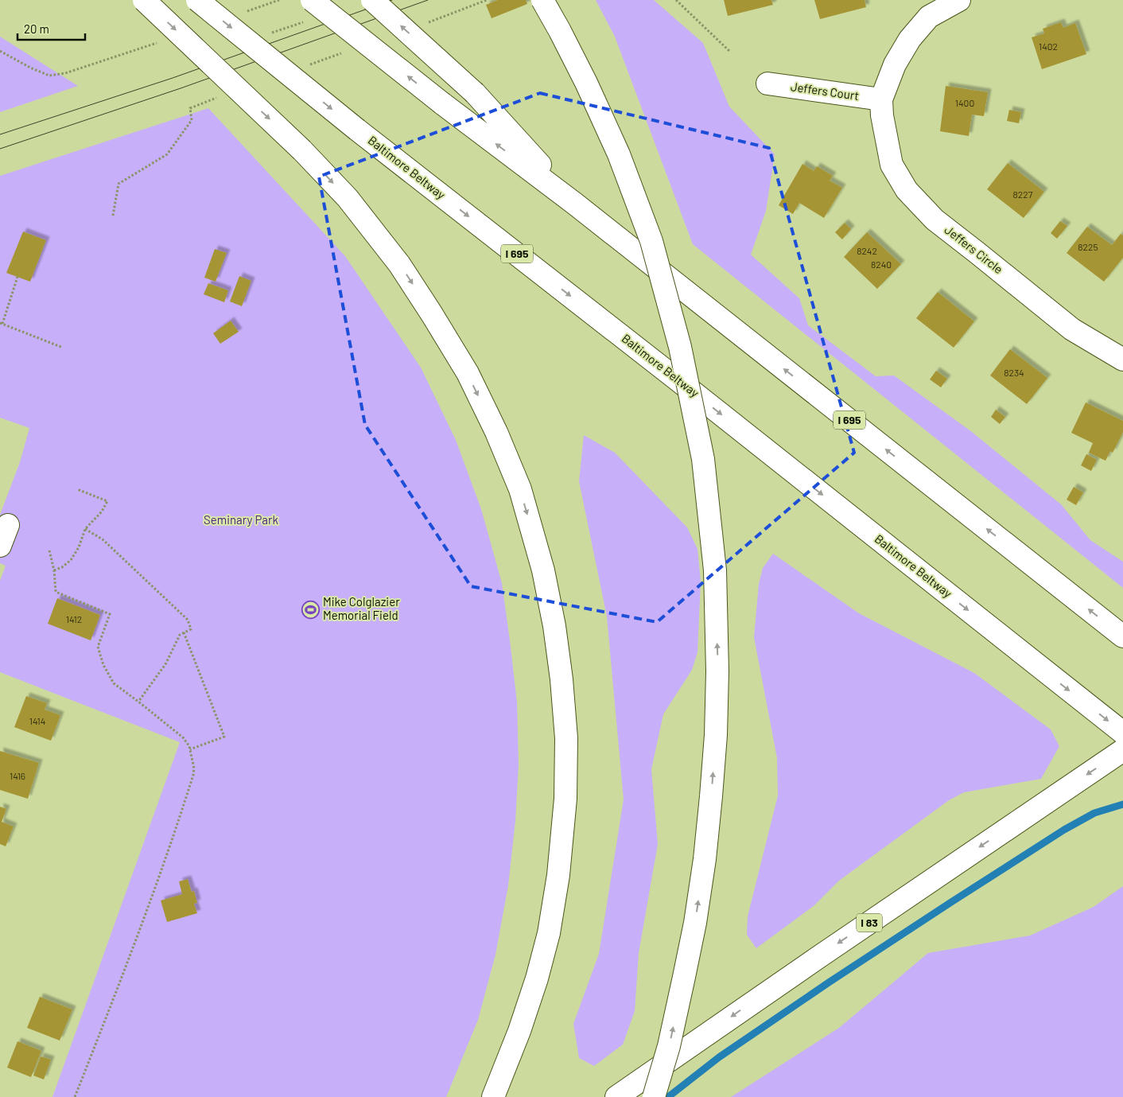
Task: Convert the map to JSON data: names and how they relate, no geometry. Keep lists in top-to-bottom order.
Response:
{
  "streets": {
    "main road": [
      "Jeffers Court",
      "Baltimore Beltway",
      "Jeffers Circle",
      "I 695",
      "I 83"
    ]
  },
  "crossings": [
    ["Jeffers Court", "Jeffers Circle"]
  ],
  "parks": ["Seminary Park"],
  "places": {
    "sports": ["Mike Colglazier Memorial Field"]
  },
  "house_numbers": [
    "1402",
    "1400",
    "8227",
    "8225",
    "8242",
    "8240",
    "8234",
    "1412",
    "1414",
    "1416"
  ],
  "scale_bar": "20 m"
}
